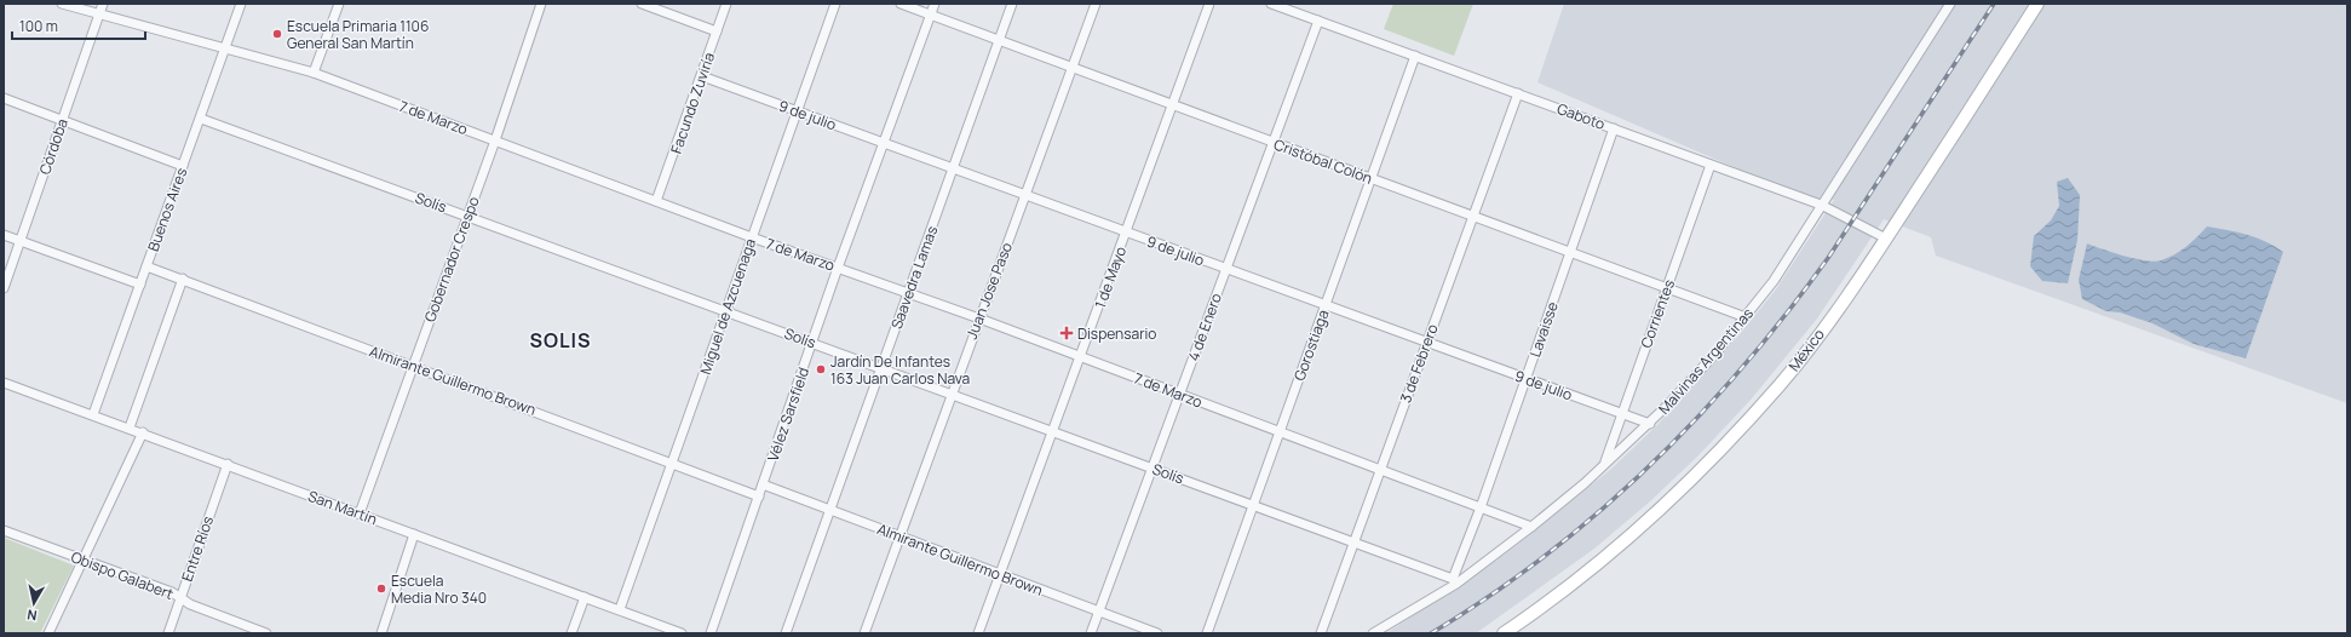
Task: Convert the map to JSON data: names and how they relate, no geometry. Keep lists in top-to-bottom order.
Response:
{
  "streets": {
    "street": [
      "Facundo Zuviría",
      "9 de julio",
      "Gaboto",
      "7 de Marzo",
      "Córdoba",
      "Cristóbal Colón",
      "Solís",
      "Buenos Aires",
      "Gobernador Crespo",
      "Saavedra Lamas",
      "1 de Mayo",
      "Juan Jose Paso",
      "Miguel de Azcuenaga",
      "Corrientes",
      "4 de Enero",
      "Lavaisse",
      "Gorostiaga",
      "México",
      "Malvinas Argentinas",
      "3 de Febrero",
      "Almirante Guillermo Brown",
      "Vélez Sarsfield",
      "San Martín",
      "Entre Ríos",
      "Obispo Galabert"
    ]
  },
  "crossings": [
    ["Facundo Zuviría", "9 de julio"],
    ["Facundo Zuviría", "7 de Marzo"],
    ["9 de julio", "Saavedra Lamas"],
    ["9 de julio", "1 de Mayo"],
    ["9 de julio", "Juan Jose Paso"],
    ["9 de julio", "Miguel de Azcuenaga"],
    ["9 de julio", "Corrientes"],
    ["9 de julio", "4 de Enero"],
    ["9 de julio", "Lavaisse"],
    ["9 de julio", "Gorostiaga"],
    ["9 de julio", "Malvinas Argentinas"],
    ["9 de julio", "3 de Febrero"],
    ["9 de julio", "Vélez Sarsfield"],
    ["Gaboto", "Corrientes"],
    ["Gaboto", "4 de Enero"],
    ["Gaboto", "Lavaisse"],
    ["Gaboto", "Gorostiaga"],
    ["Gaboto", "México"],
    ["Gaboto", "Malvinas Argentinas"],
    ["Gaboto", "3 de Febrero"],
    ["7 de Marzo", "Córdoba"],
    ["7 de Marzo", "Buenos Aires"],
    ["7 de Marzo", "Gobernador Crespo"],
    ["7 de Marzo", "Saavedra Lamas"],
    ["7 de Marzo", "1 de Mayo"],
    ["7 de Marzo", "Juan Jose Paso"],
    ["7 de Marzo", "Miguel de Azcuenaga"],
    ["7 de Marzo", "4 de Enero"],
    ["7 de Marzo", "Lavaisse"],
    ["7 de Marzo", "Gorostiaga"],
    ["7 de Marzo", "Malvinas Argentinas"],
    ["7 de Marzo", "3 de Febrero"],
    ["7 de Marzo", "Vélez Sarsfield"],
    ["Cristóbal Colón", "Saavedra Lamas"],
    ["Cristóbal Colón", "1 de Mayo"],
    ["Cristóbal Colón", "Juan Jose Paso"],
    ["Cristóbal Colón", "Corrientes"],
    ["Cristóbal Colón", "4 de Enero"],
    ["Cristóbal Colón", "Lavaisse"],
    ["Cristóbal Colón", "Gorostiaga"],
    ["Cristóbal Colón", "Malvinas Argentinas"],
    ["Cristóbal Colón", "3 de Febrero"],
    ["Cristóbal Colón", "Vélez Sarsfield"],
    ["Solís", "Buenos Aires"],
    ["Solís", "Gobernador Crespo"],
    ["Solís", "Saavedra Lamas"],
    ["Solís", "1 de Mayo"],
    ["Solís", "Juan Jose Paso"],
    ["Solís", "Miguel de Azcuenaga"],
    ["Solís", "4 de Enero"],
    ["Solís", "Lavaisse"],
    ["Solís", "Gorostiaga"],
    ["Solís", "Malvinas Argentinas"],
    ["Solís", "3 de Febrero"],
    ["Solís", "Vélez Sarsfield"],
    ["Buenos Aires", "Almirante Guillermo Brown"],
    ["Buenos Aires", "San Martín"],
    ["Gobernador Crespo", "Almirante Guillermo Brown"],
    ["Gobernador Crespo", "San Martín"],
    ["Saavedra Lamas", "Almirante Guillermo Brown"],
    ["1 de Mayo", "Almirante Guillermo Brown"],
    ["Juan Jose Paso", "Almirante Guillermo Brown"],
    ["Miguel de Azcuenaga", "Almirante Guillermo Brown"],
    ["Miguel de Azcuenaga", "San Martín"],
    ["Corrientes", "Malvinas Argentinas"],
    ["4 de Enero", "Almirante Guillermo Brown"],
    ["Lavaisse", "Malvinas Argentinas"],
    ["Almirante Guillermo Brown", "Vélez Sarsfield"],
    ["San Martín", "Entre Ríos"],
    ["Entre Ríos", "Obispo Galabert"]
  ],
  "districts": ["SOLIS"],
  "places": {
    "other": ["Escuela Primaria 1106 General San Martín", "Jardín De Infantes 163 Juan Carlos Nava", "Escuela Media Nro 340"],
    "health": ["Dispensario"]
  },
  "scale_bar": "100 m",
  "north": "bottom"
}
